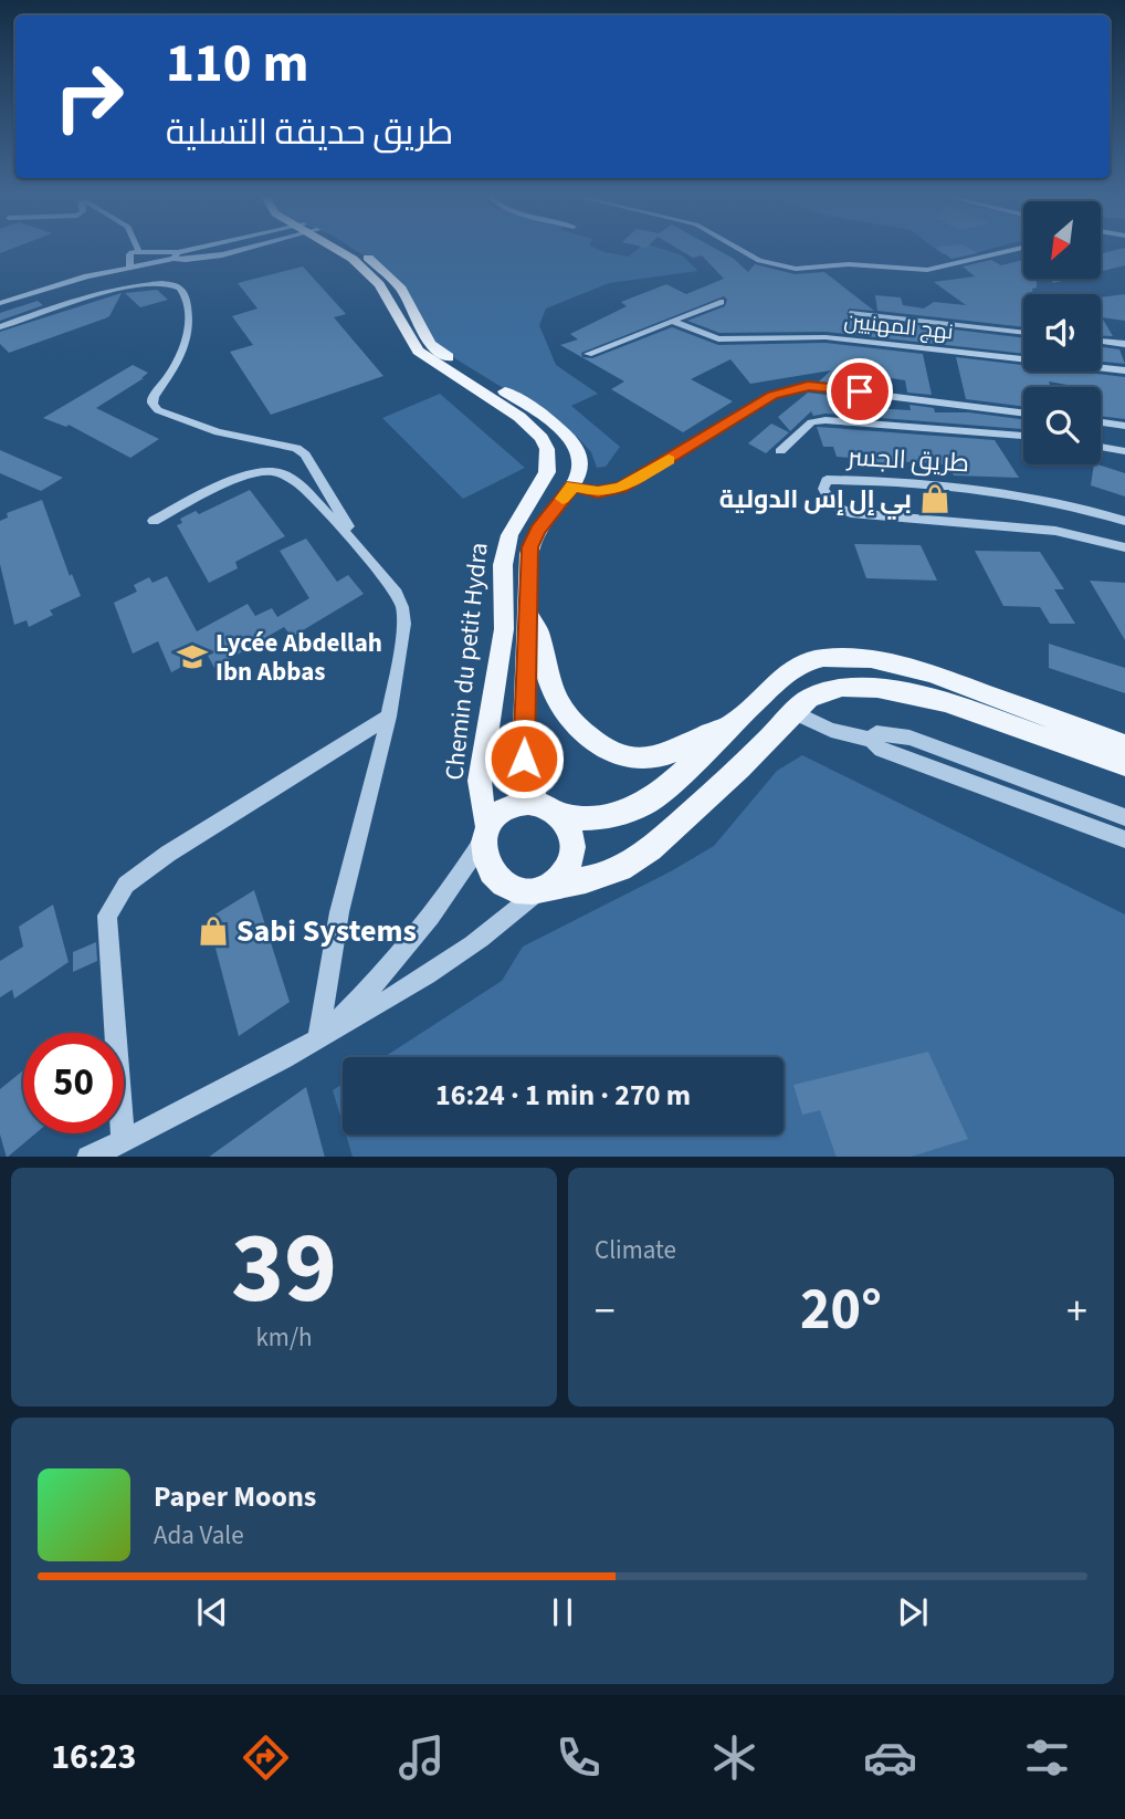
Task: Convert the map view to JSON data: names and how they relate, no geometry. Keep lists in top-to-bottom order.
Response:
{
  "streets": {
    "main road": ["Chemin du petit Hydra"],
    "street": ["نهج المهنيين", "طريق الجسر"]
  },
  "places": {
    "shop": ["بي إل إس الدولية", "Sabi Systems"],
    "school or university": ["Lycée Abdellah Ibn Abbas"]
  },
  "north": "bottom left",
  "page": {
    "turn": ["110 m", "طريق حديقة التسلية"],
    "limit": "50",
    "trip": "16:24 · 1 min · 270 m",
    "tile": [
      ["39", "km/h"],
      "Climate"
    ],
    "heat": ["−", "20°", "+"],
    "song": ["Paper Moons", "Ada Vale"],
    "tabs": "16:23"
  }
}
